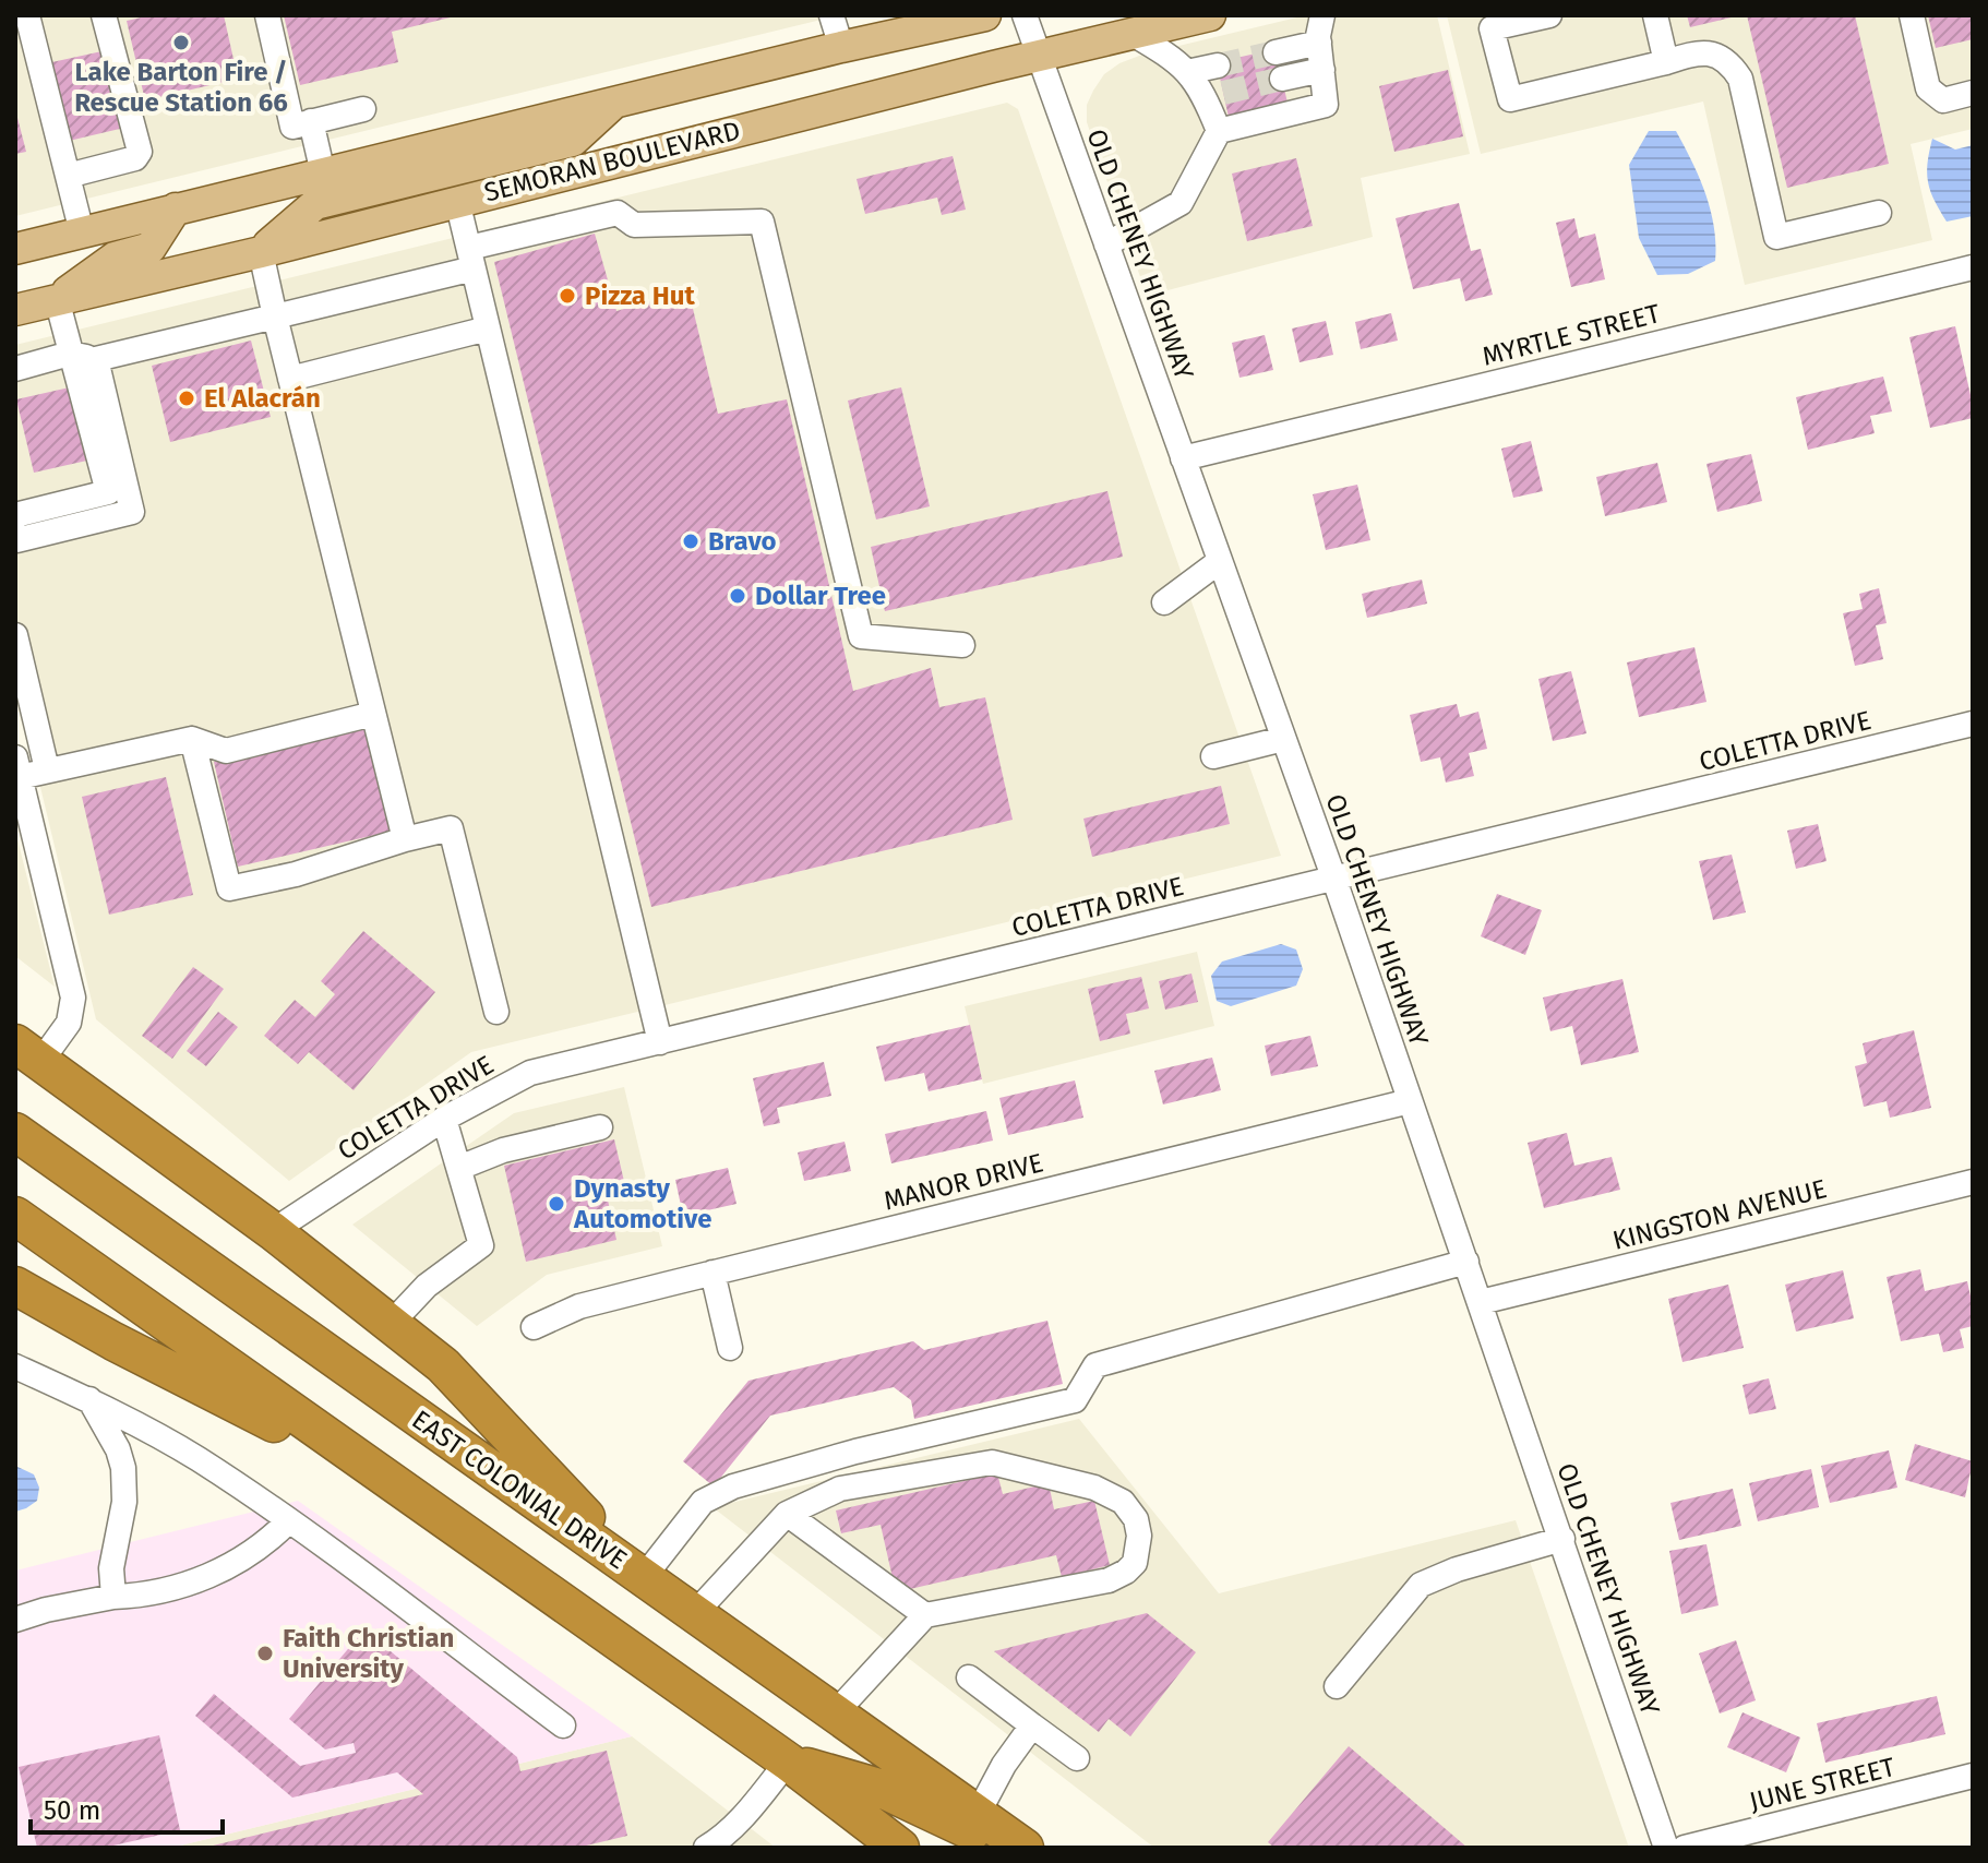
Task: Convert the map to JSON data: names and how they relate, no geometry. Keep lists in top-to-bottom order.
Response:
{
  "streets": {
    "highway": ["EAST COLONIAL DRIVE"],
    "main road": ["SEMORAN BOULEVARD"],
    "street": [
      "OLD CHENEY HIGHWAY",
      "MYRTLE STREET",
      "COLETTA DRIVE",
      "MANOR DRIVE",
      "KINGSTON AVENUE",
      "JUNE STREET"
    ]
  },
  "crossings": [
    ["SEMORAN BOULEVARD", "OLD CHENEY HIGHWAY"],
    ["OLD CHENEY HIGHWAY", "MYRTLE STREET"],
    ["OLD CHENEY HIGHWAY", "COLETTA DRIVE"],
    ["OLD CHENEY HIGHWAY", "MANOR DRIVE"],
    ["OLD CHENEY HIGHWAY", "KINGSTON AVENUE"]
  ],
  "places": [
    "Lake Barton Fire / Rescue Station 66",
    "Pizza Hut",
    "El Alacrán",
    "Bravo",
    "Dollar Tree",
    "Dynasty Automotive",
    "Faith Christian University"
  ],
  "scale_bar": "50 m"
}
